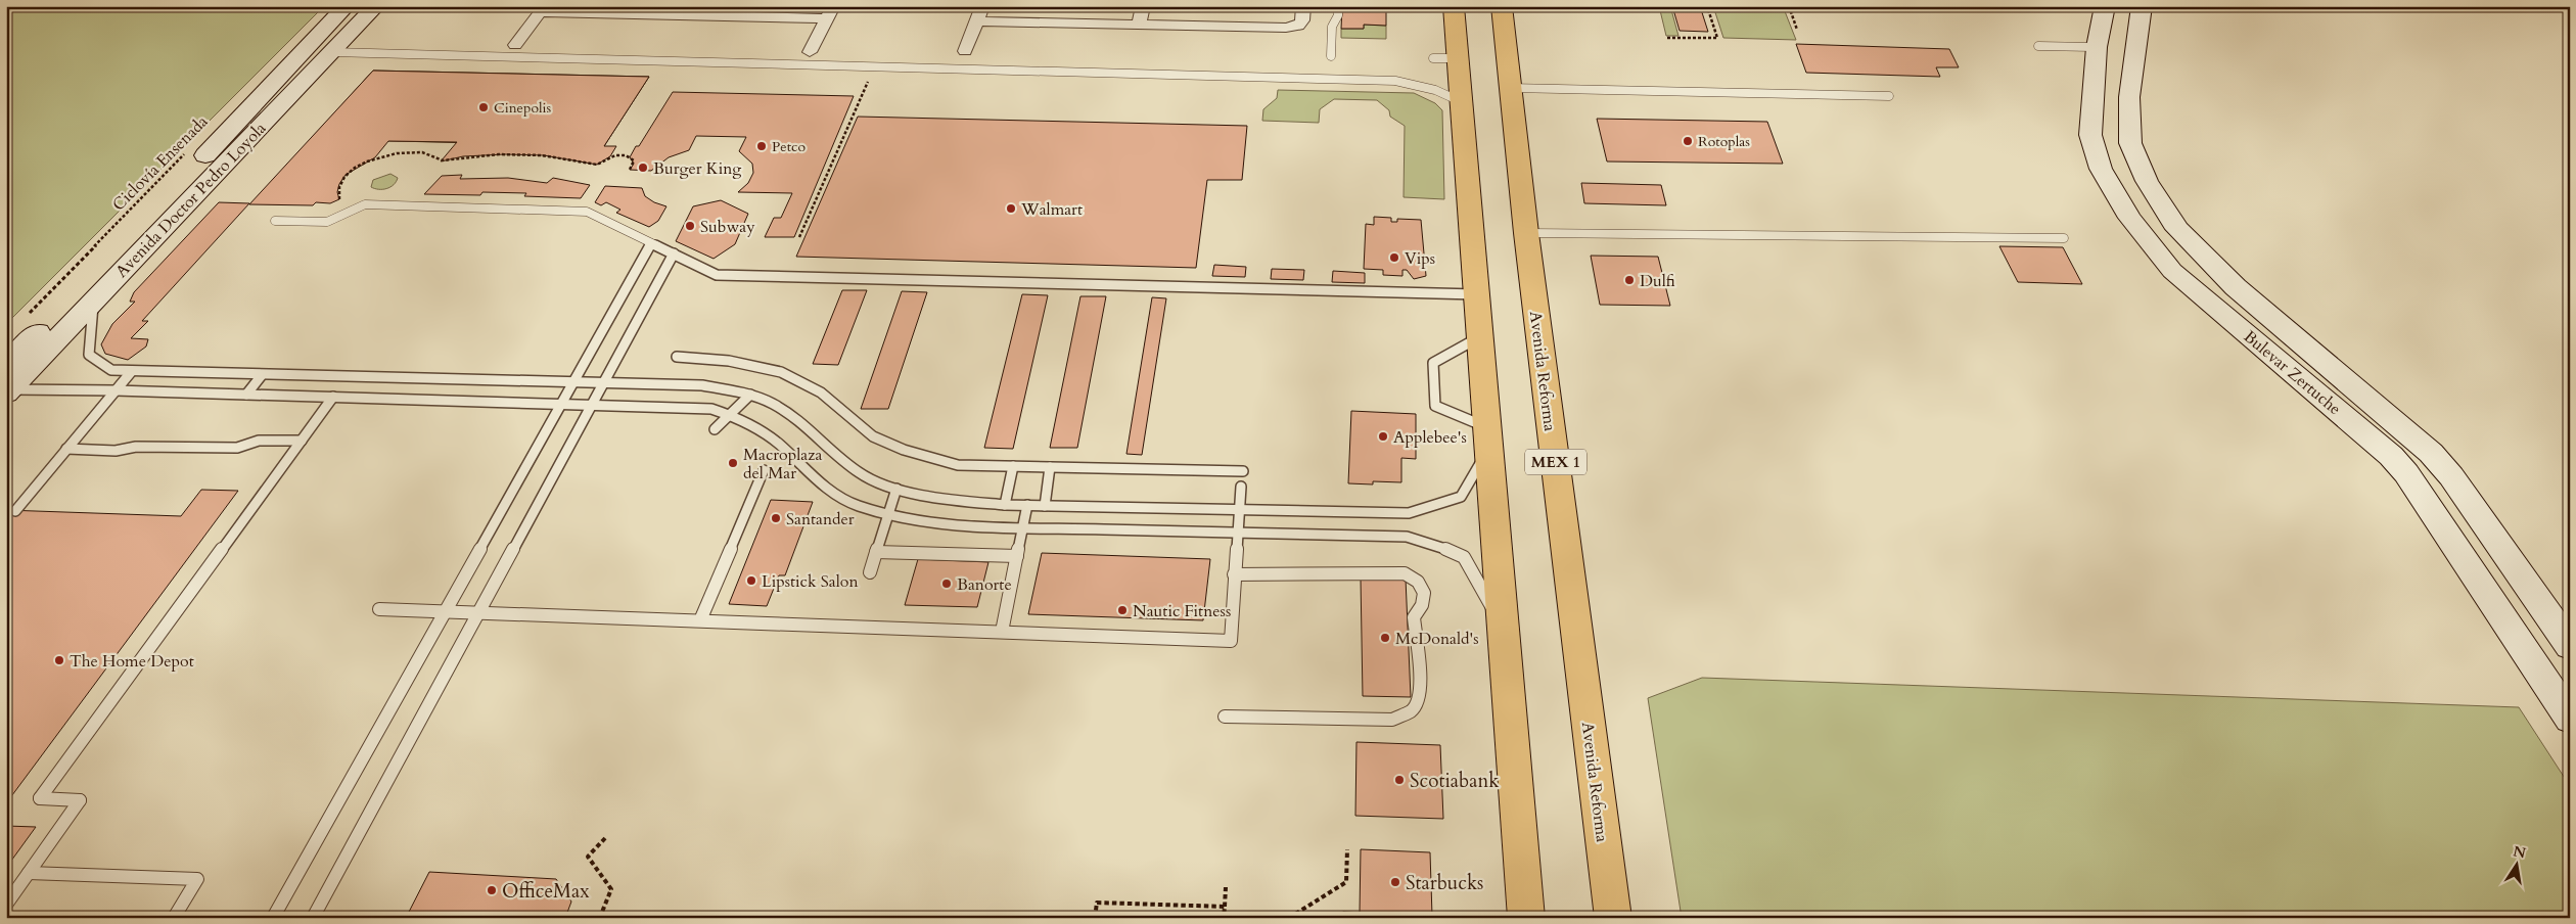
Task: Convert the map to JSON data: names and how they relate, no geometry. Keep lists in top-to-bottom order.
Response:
{
  "streets": {
    "highway": ["Avenida Reforma", "MEX 1"],
    "main road": ["Avenida Doctor Pedro Loyola", "Bulevar Zertuche"],
    "path": ["Ciclovía Ensenada"]
  },
  "places": [
    "Cinepolis",
    "Rotoplas",
    "Petco",
    "Burger King",
    "Walmart",
    "Subway",
    "Vips",
    "Dulfi",
    "Applebee's",
    "Macroplaza del Mar",
    "Santander",
    "Lipstick Salon",
    "Banorte",
    "Nautic Fitness",
    "McDonald's",
    "The Home Depot",
    "Scotiabank",
    "Starbucks",
    "OfficeMax"
  ],
  "north": "top"
}
